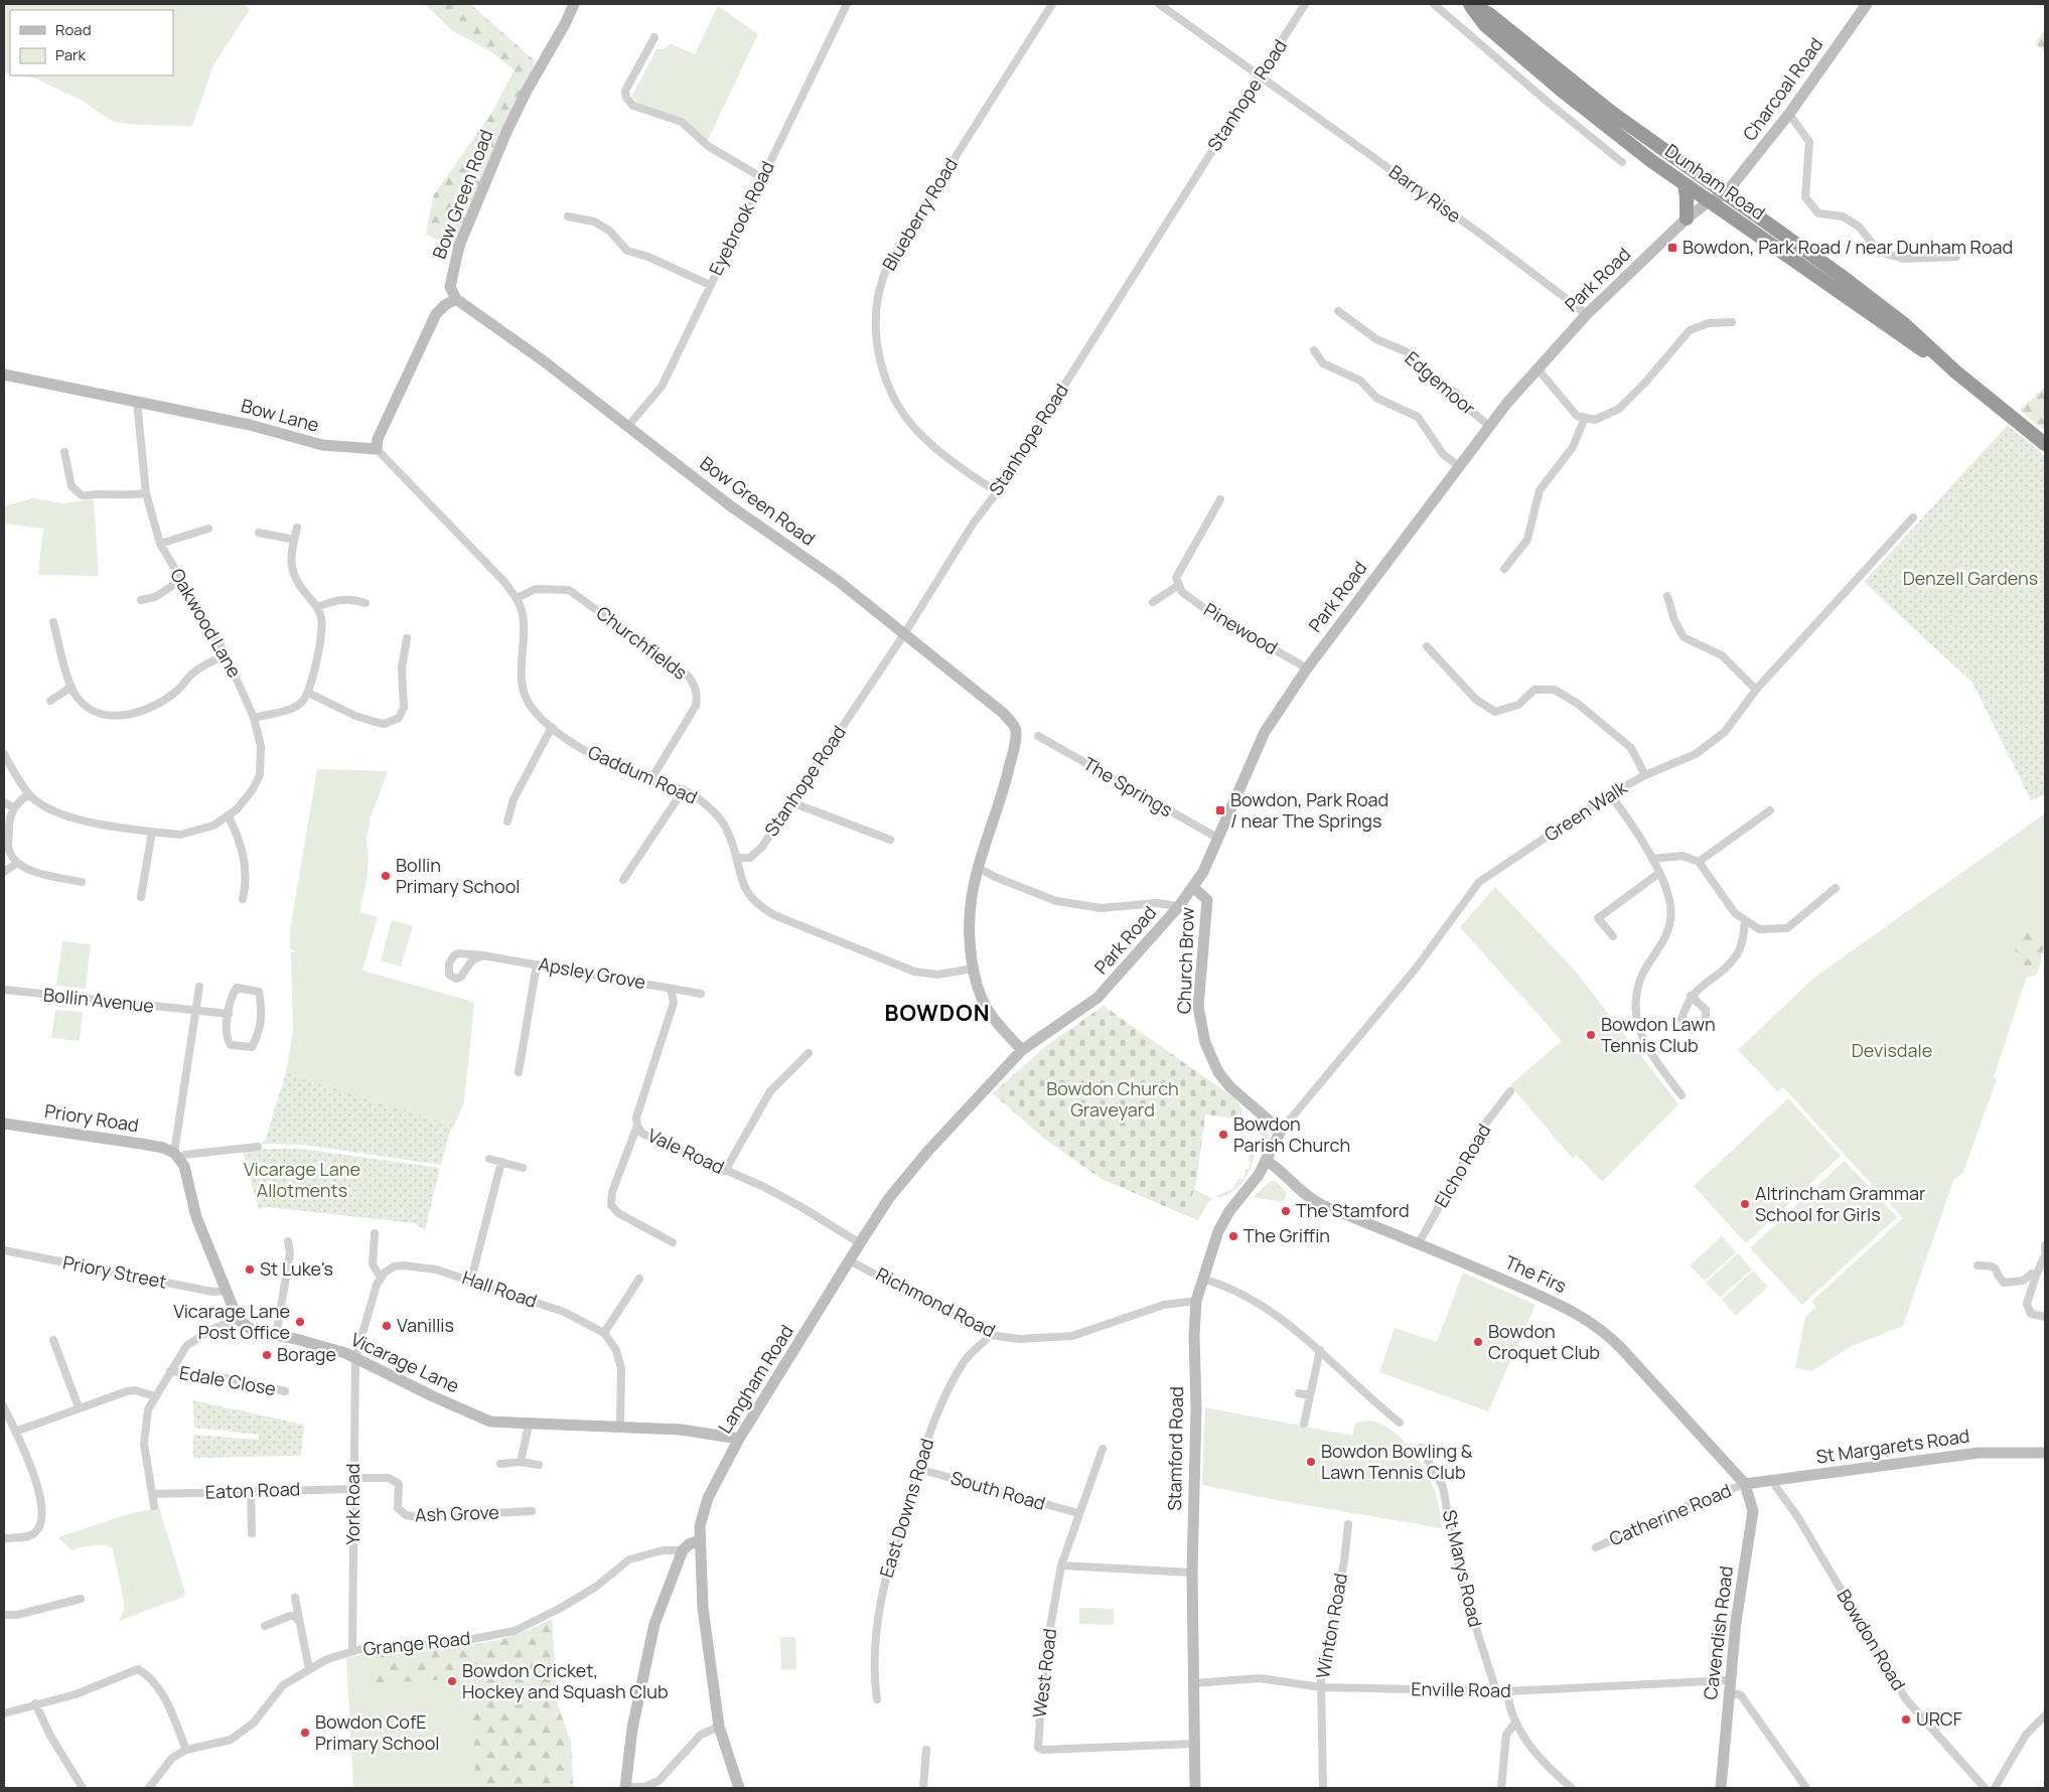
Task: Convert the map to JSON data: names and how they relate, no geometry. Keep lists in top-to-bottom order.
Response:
{
  "streets": {
    "highway": ["Dunham Road"],
    "main road": [
      "Charcoal Road",
      "Bow Green Road",
      "Park Road",
      "Bow Lane",
      "Church Brow",
      "Priory Road",
      "The Firs",
      "Vicarage Lane",
      "Langham Road",
      "St Margarets Road",
      "Stamford Road",
      "Cavendish Road"
    ],
    "street": [
      "Stanhope Road",
      "Barry Rise",
      "Blueberry Road",
      "Eyebrook Road",
      "Edgemoor",
      "Oakwood Lane",
      "Pinewood",
      "Churchfields",
      "Gaddum Road",
      "The Springs",
      "Green Walk",
      "Apsley Grove",
      "Bollin Avenue",
      "Vale Road",
      "Elcho Road",
      "Priory Street",
      "Hall Road",
      "Richmond Road",
      "Edale Close",
      "Eaton Road",
      "South Road",
      "York Road",
      "East Downs Road",
      "Ash Grove",
      "Catherine Road",
      "St Marys Road",
      "Winton Road",
      "Bowdon Road",
      "Grange Road",
      "West Road",
      "Enville Road"
    ]
  },
  "crossings": [
    ["Charcoal Road", "Dunham Road"],
    ["Charcoal Road", "Park Road"],
    ["Stanhope Road", "Bow Green Road"],
    ["Stanhope Road", "Barry Rise"],
    ["Stanhope Road", "Blueberry Road"],
    ["Stanhope Road", "Gaddum Road"],
    ["Dunham Road", "Park Road"],
    ["Bow Green Road", "Eyebrook Road"],
    ["Bow Green Road", "Park Road"],
    ["Bow Green Road", "Gaddum Road"],
    ["Bow Green Road", "Langham Road"],
    ["Barry Rise", "Park Road"],
    ["Park Road", "Edgemoor"],
    ["Park Road", "Pinewood"],
    ["Park Road", "The Springs"],
    ["Park Road", "Church Brow"],
    ["Park Road", "Langham Road"],
    ["Bow Lane", "Oakwood Lane"],
    ["Bow Lane", "Gaddum Road"],
    ["Churchfields", "Gaddum Road"],
    ["Green Walk", "Church Brow"],
    ["Green Walk", "Stamford Road"],
    ["Church Brow", "Stamford Road"],
    ["Apsley Grove", "Vale Road"],
    ["Vale Road", "Langham Road"],
    ["Elcho Road", "The Firs"],
    ["The Firs", "St Margarets Road"],
    ["The Firs", "Stamford Road"],
    ["The Firs", "Catherine Road"],
    ["The Firs", "Cavendish Road"],
    ["Richmond Road", "Langham Road"],
    ["Richmond Road", "Stamford Road"],
    ["Richmond Road", "East Downs Road"],
    ["Vicarage Lane", "Langham Road"],
    ["Vicarage Lane", "York Road"],
    ["St Margarets Road", "Catherine Road"],
    ["St Margarets Road", "Cavendish Road"],
    ["St Margarets Road", "Bowdon Road"],
    ["Stamford Road", "West Road"],
    ["Stamford Road", "Enville Road"],
    ["Eaton Road", "York Road"],
    ["South Road", "East Downs Road"],
    ["South Road", "West Road"],
    ["York Road", "Ash Grove"],
    ["York Road", "Grange Road"],
    ["Catherine Road", "Cavendish Road"],
    ["St Marys Road", "Enville Road"],
    ["Winton Road", "Enville Road"],
    ["Cavendish Road", "Enville Road"]
  ],
  "districts": ["BOWDON"],
  "parks": [
    "Denzell Gardens",
    "Devisdale",
    "Bowdon Church Graveyard",
    "Vicarage Lane Allotments"
  ],
  "places": {
    "transit": ["Bowdon, Park Road / near Dunham Road", "Bowdon, Park Road / near The Springs"],
    "other": [
      "Bollin Primary School",
      "Bowdon Lawn Tennis Club",
      "Bowdon Parish Church",
      "Altrincham Grammar School for Girls",
      "The Stamford",
      "The Griffin",
      "St Luke's",
      "Vicarage Lane Post Office",
      "Vanillis",
      "Bowdon Croquet Club",
      "Borage",
      "Bowdon Bowling & Lawn Tennis Club",
      "Bowdon Cricket, Hockey and Squash Club",
      "URCF",
      "Bowdon CofE Primary School"
    ]
  },
  "legend": ["Road", "Park"]
}
